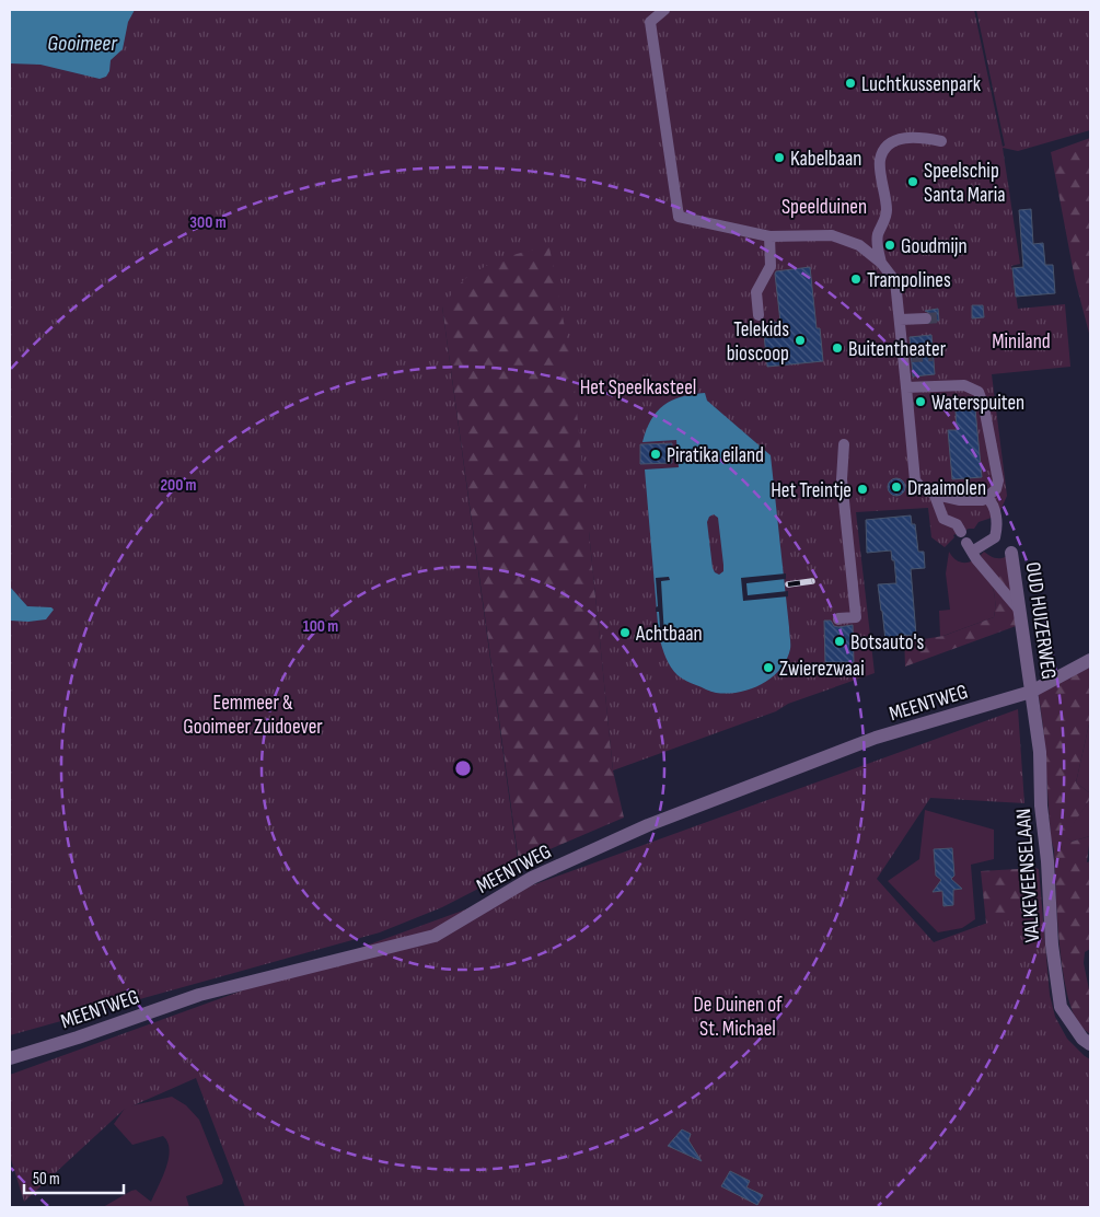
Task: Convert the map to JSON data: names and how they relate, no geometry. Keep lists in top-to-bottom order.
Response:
{
  "streets": {
    "street": ["OUD HUIZERWEG", "MEENTWEG", "VALKEVEENSELAAN"]
  },
  "crossings": [
    ["OUD HUIZERWEG", "MEENTWEG"],
    ["OUD HUIZERWEG", "VALKEVEENSELAAN"],
    ["MEENTWEG", "VALKEVEENSELAAN"]
  ],
  "water": ["Gooimeer"],
  "parks": [
    "Speelduinen",
    "Miniland",
    "Het Speelkasteel",
    "Eemmeer & Gooimeer Zuidoever",
    "De Duinen of St. Michael"
  ],
  "places": [
    "Luchtkussenpark",
    "Kabelbaan",
    "Speelschip Santa Maria",
    "Goudmijn",
    "Trampolines",
    "Telekids bioscoop",
    "Buitentheater",
    "Waterspuiten",
    "Piratika eiland",
    "Draaimolen",
    "Het Treintje",
    "Achtbaan",
    "Botsauto's",
    "Zwierezwaai"
  ],
  "scale_bar": "50 m",
  "rings": ["300 m", "200 m", "100 m"]
}
